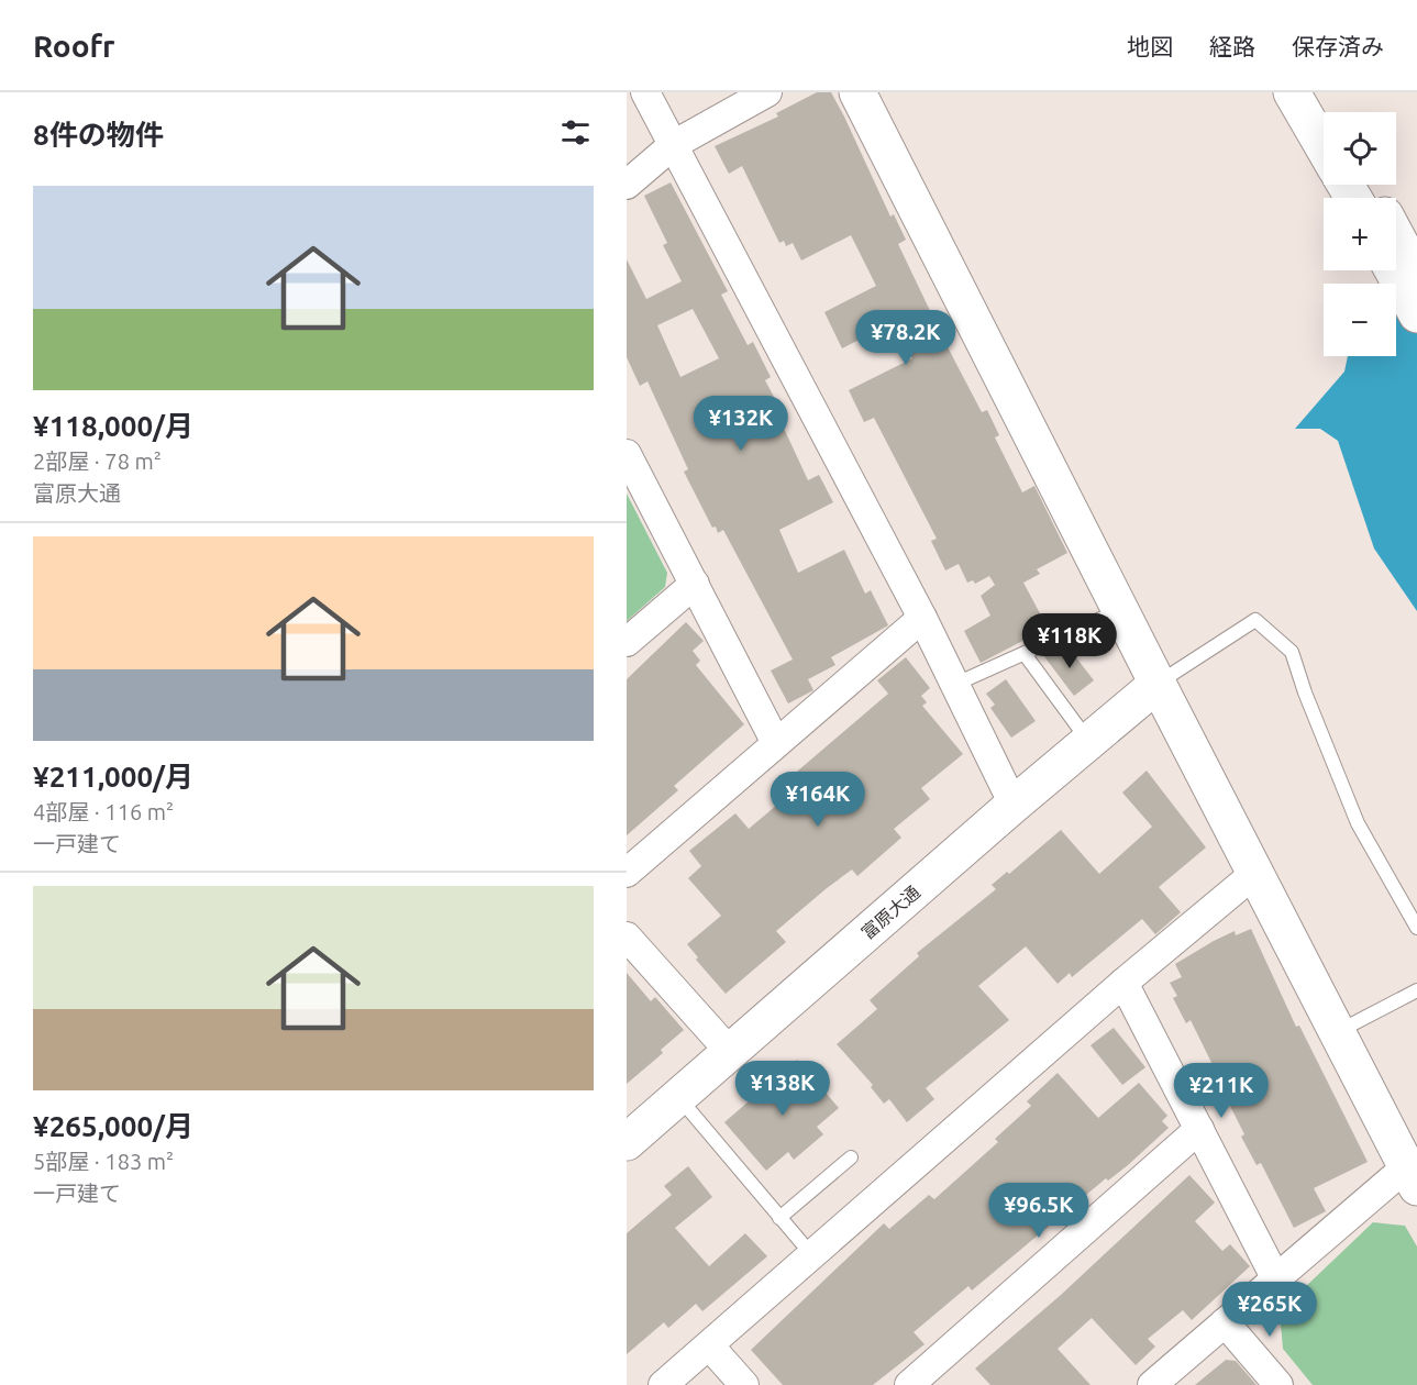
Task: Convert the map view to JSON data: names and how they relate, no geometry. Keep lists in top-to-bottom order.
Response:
{
  "streets": {
    "main road": ["富原大通"]
  },
  "page": {
    "header": "Roofr",
    "nav": ["地図", "経路", "保存済み"],
    "heading": "8件の物件",
    "map_buttons": ["+", "−"],
    "list": [
      {
        "name": "¥118,000/月",
        "note": "2部屋 · 78 m² · 富原大通"
      },
      {
        "name": "¥211,000/月",
        "note": "4部屋 · 116 m² · 一戸建て"
      },
      {
        "name": "¥265,000/月",
        "note": "5部屋 · 183 m² · 一戸建て"
      }
    ],
    "price": [
      "¥78.2K",
      "¥132K",
      "¥118K",
      "¥164K",
      "¥138K",
      "¥211K",
      "¥96.5K",
      "¥265K"
    ]
  }
}
